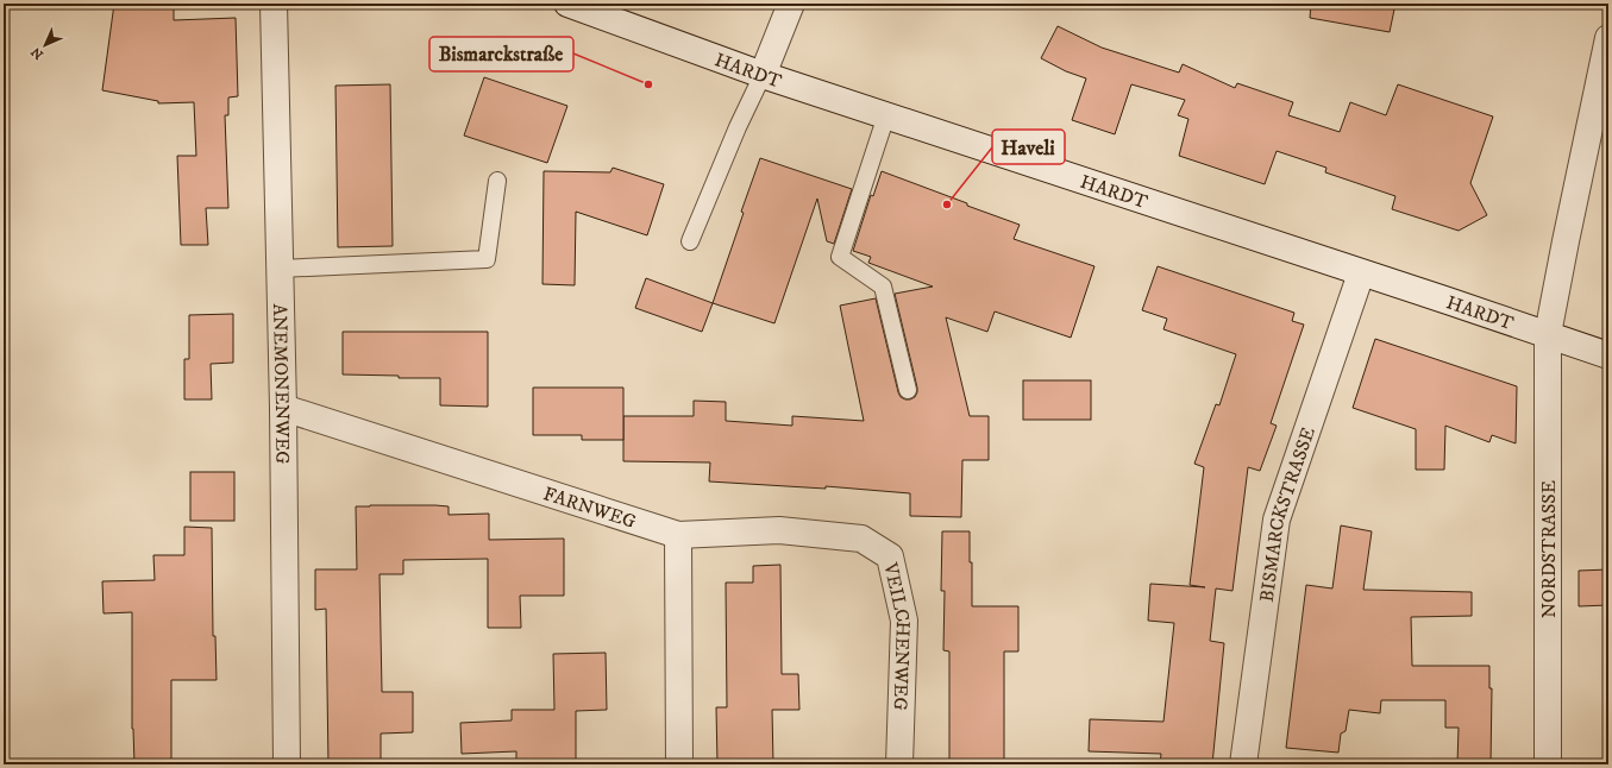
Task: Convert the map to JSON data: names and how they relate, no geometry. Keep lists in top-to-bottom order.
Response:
{
  "streets": {
    "street": [
      "HARDT",
      "ANEMONENWEG",
      "FARNWEG",
      "BISMARCKSTRASSE",
      "NORDSTRASSE",
      "VEILCHENWEG"
    ]
  },
  "crossings": [
    ["HARDT", "BISMARCKSTRASSE"],
    ["HARDT", "NORDSTRASSE"],
    ["ANEMONENWEG", "FARNWEG"],
    ["FARNWEG", "VEILCHENWEG"]
  ],
  "places": ["Bismarckstraße", "Haveli"],
  "north": "bottom left"
}
